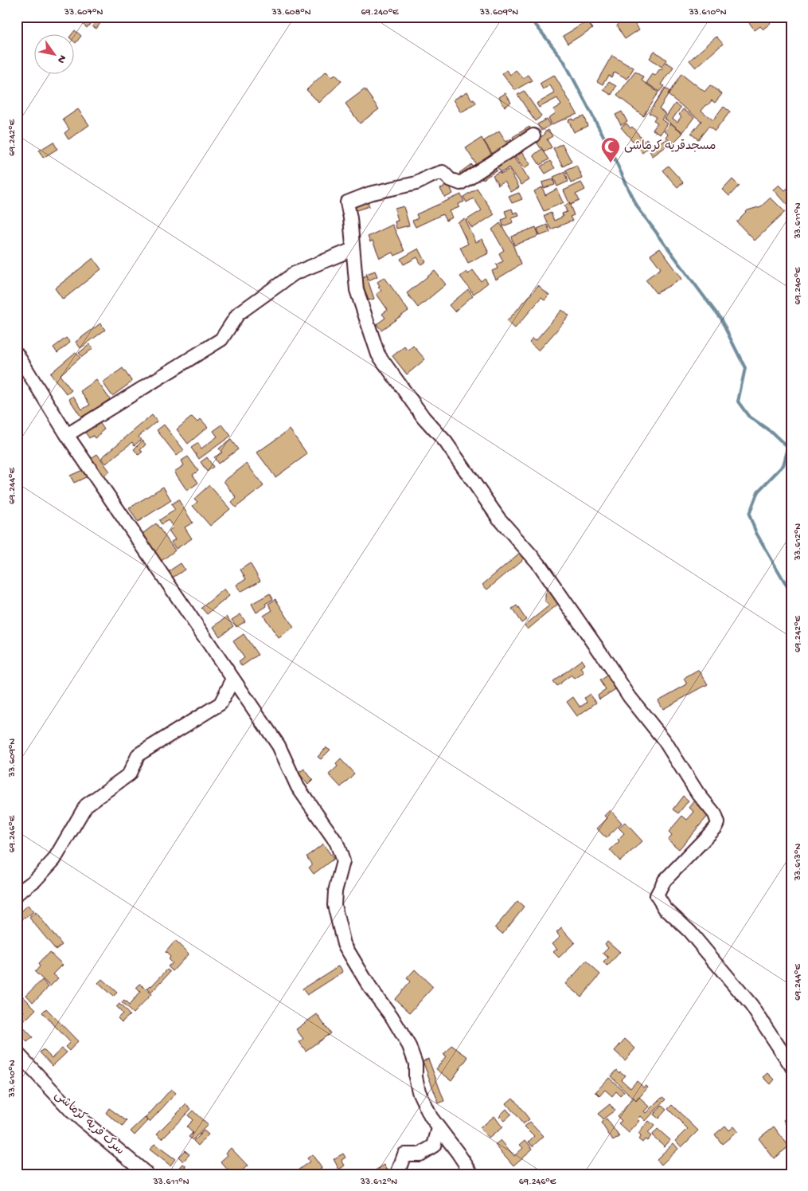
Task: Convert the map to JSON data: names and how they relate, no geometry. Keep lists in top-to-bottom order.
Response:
{
  "streets": {
    "street": ["سرک قریه کرماشی"]
  },
  "places": {
    "mosque": ["مسجدقریه کرماشی"]
  },
  "north": "bottom right",
  "coordinates": [
    "33.607°N",
    "33.608°N",
    "69.240°E",
    "33.609°N",
    "33.610°N",
    "69.242°E",
    "33.611°N",
    "69.244°E",
    "33.612°N",
    "69.246°E",
    "33.613°N"
  ]
}
